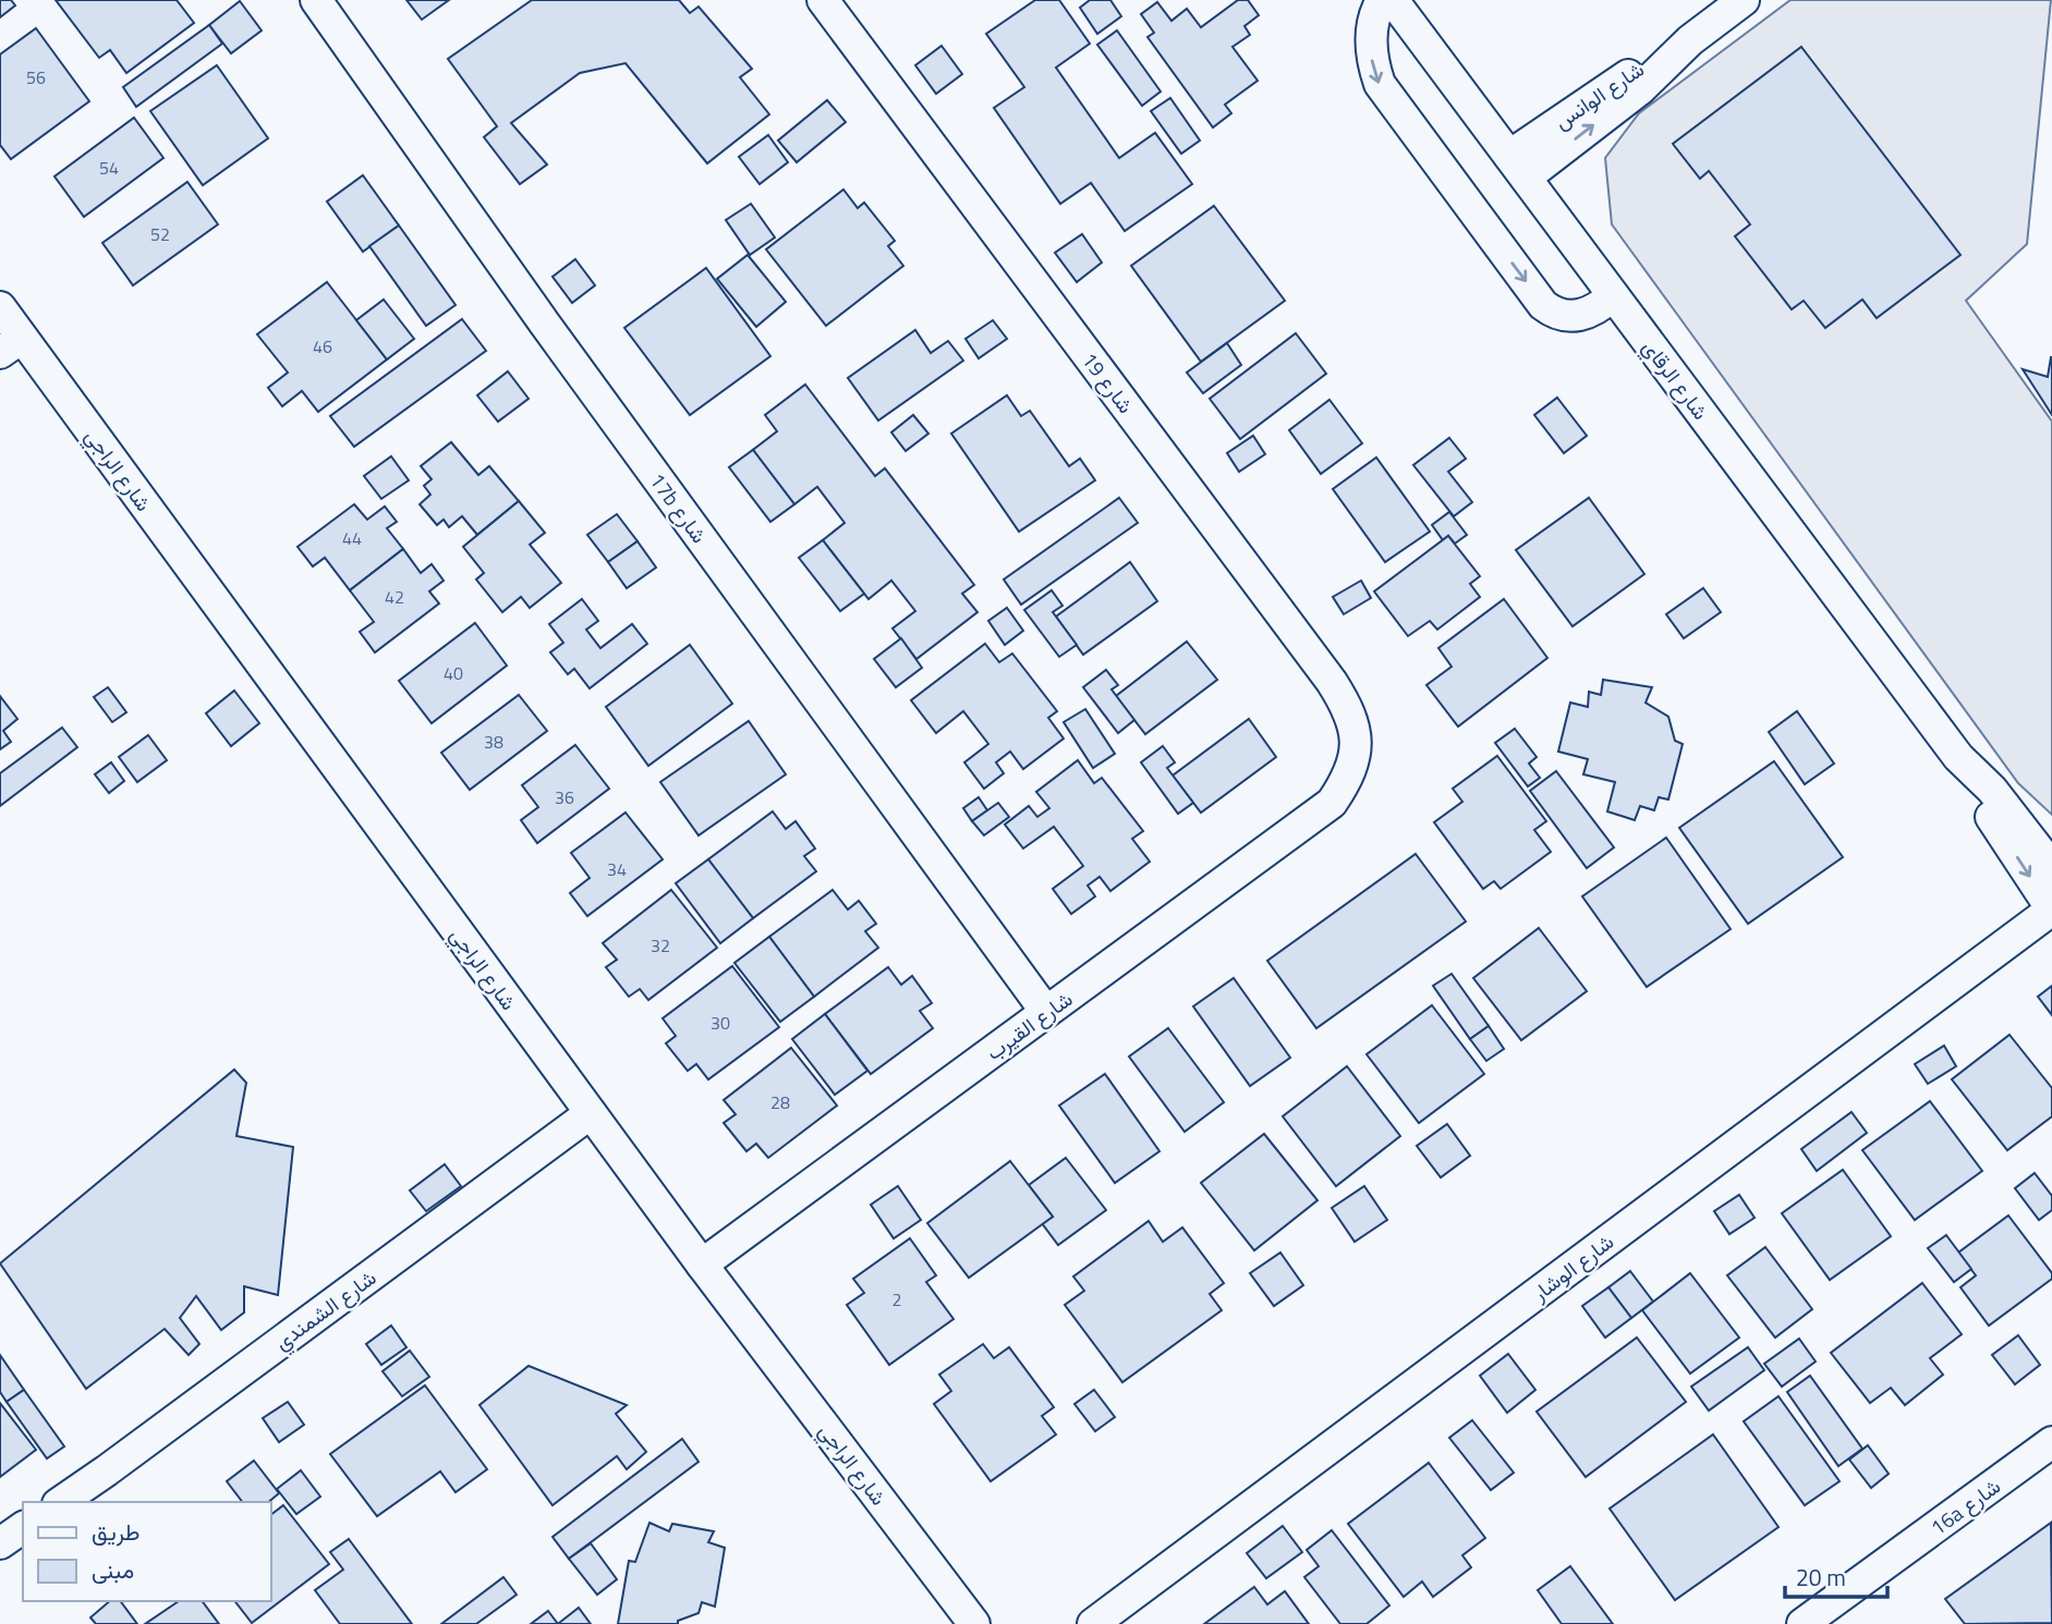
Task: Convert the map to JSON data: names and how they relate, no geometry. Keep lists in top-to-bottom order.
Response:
{
  "streets": {
    "street": [
      "شارع الوانس",
      "شارع الرقاي",
      "شارع 19",
      "شارع الراجي",
      "17b شارع",
      "شارع القيرب",
      "شارع الوشار",
      "شارع الشمندي",
      "16a شارع"
    ]
  },
  "crossings": [
    ["شارع الوانس", "شارع الرقاي"],
    ["شارع الرقاي", "شارع الوشار"],
    ["شارع 19", "شارع القيرب"],
    ["شارع الراجي", "شارع القيرب"],
    ["شارع الراجي", "شارع الشمندي"],
    ["17b شارع", "شارع القيرب"]
  ],
  "house_numbers": [
    "56",
    "54",
    "52",
    "46",
    "44",
    "42",
    "40",
    "38",
    "36",
    "34",
    "32",
    "30",
    "28",
    "2"
  ],
  "legend": ["طريق", "مبنى"],
  "scale_bar": "20 m"
}
